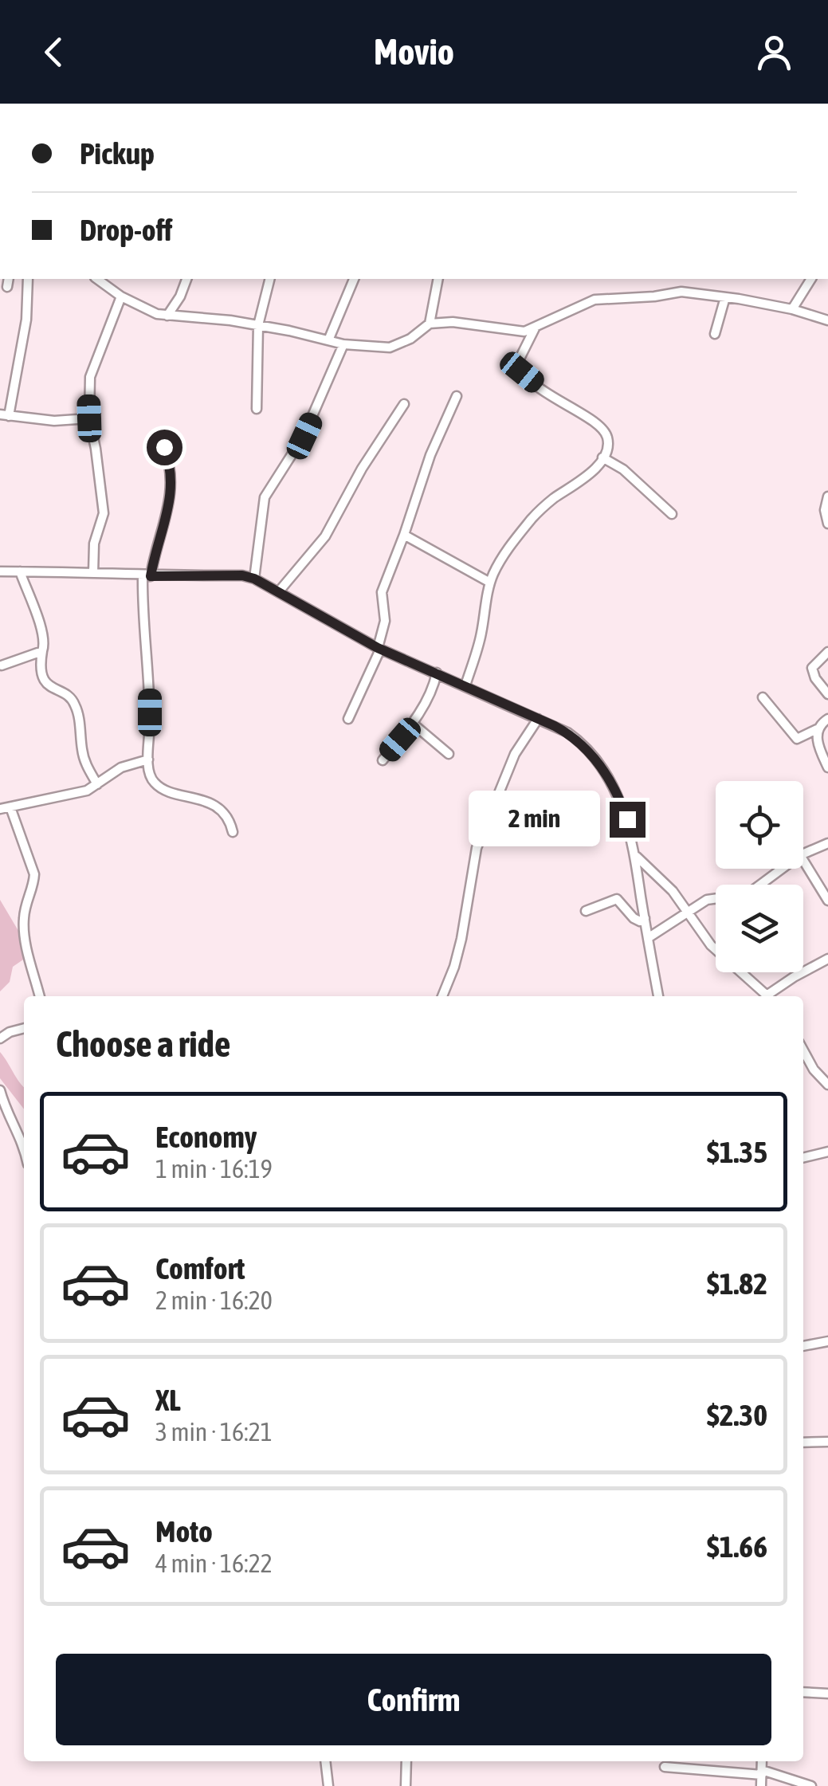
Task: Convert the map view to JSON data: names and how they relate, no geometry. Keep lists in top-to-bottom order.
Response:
{
  "page": {
    "header": "Movio",
    "banner": ["Pickup", "Drop-off"],
    "bubble": "2 min",
    "heading": "Choose a ride",
    "list": [
      {
        "name": "Economy",
        "note": "1 min · 16:19",
        "value": "$1.35"
      },
      {
        "name": "Comfort",
        "note": "2 min · 16:20",
        "value": "$1.82"
      },
      {
        "name": "XL",
        "note": "3 min · 16:21",
        "value": "$2.30"
      },
      {
        "name": "Moto",
        "note": "4 min · 16:22",
        "value": "$1.66"
      }
    ],
    "buttons": "Confirm"
  }
}
